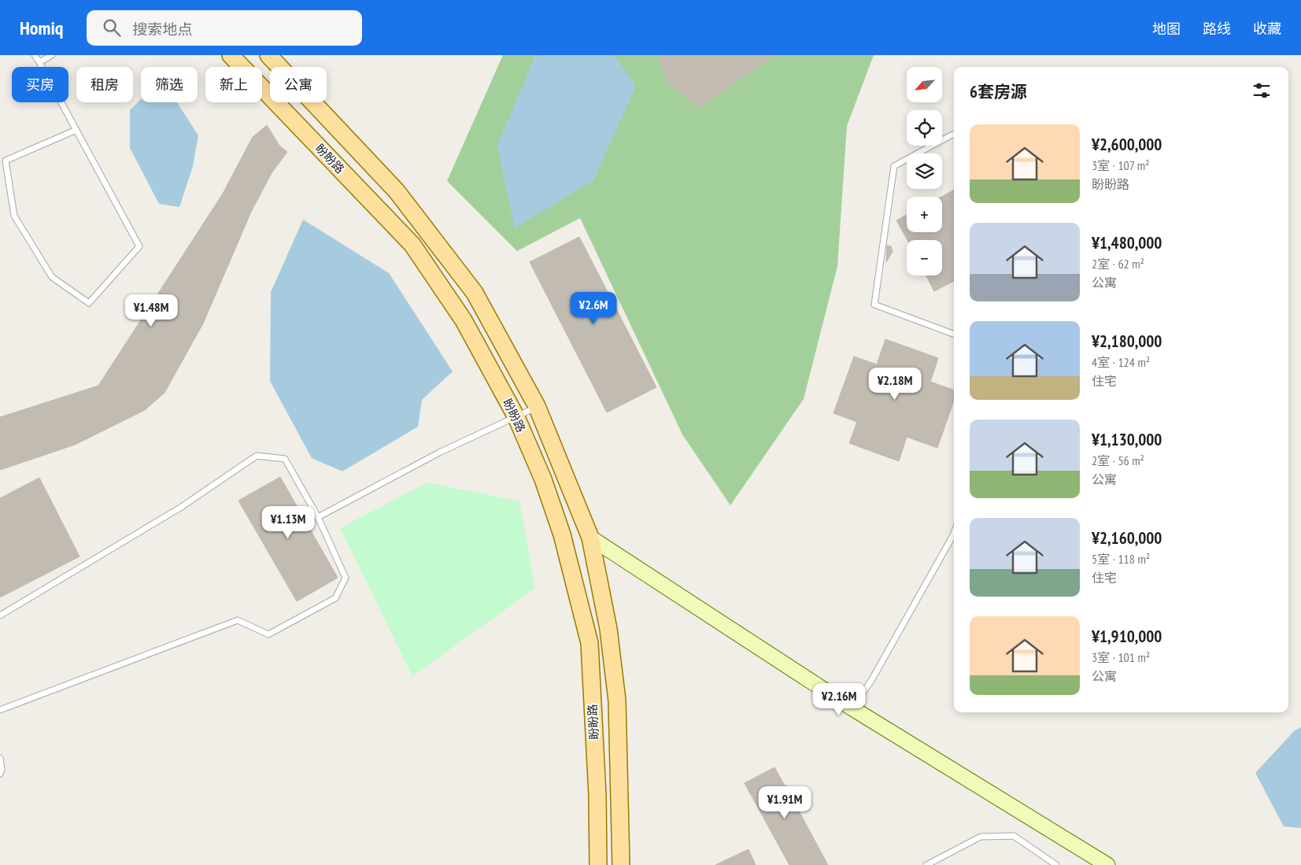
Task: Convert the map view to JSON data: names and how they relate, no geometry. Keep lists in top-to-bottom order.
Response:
{
  "streets": {
    "main road": ["盼盼路"]
  },
  "north": "bottom left",
  "page": {
    "header": "Homiq",
    "search": "搜索地点",
    "nav": ["地图", "路线", "收藏"],
    "map_buttons": ["+", "−"],
    "chip": [
      "买房",
      "租房",
      "筛选",
      "新上",
      "公寓"
    ],
    "heading": "6套房源",
    "list": [
      {
        "name": "¥2,600,000",
        "note": "3室 · 107 m² · 盼盼路"
      },
      {
        "name": "¥1,480,000",
        "note": "2室 · 62 m² · 公寓"
      },
      {
        "name": "¥2,180,000",
        "note": "4室 · 124 m² · 住宅"
      },
      {
        "name": "¥1,130,000",
        "note": "2室 · 56 m² · 公寓"
      },
      {
        "name": "¥2,160,000",
        "note": "5室 · 118 m² · 住宅"
      },
      {
        "name": "¥1,910,000",
        "note": "3室 · 101 m² · 公寓"
      }
    ],
    "price": [
      "¥2.6M",
      "¥1.48M",
      "¥2.18M",
      "¥1.13M",
      "¥2.16M",
      "¥1.91M"
    ]
  }
}
